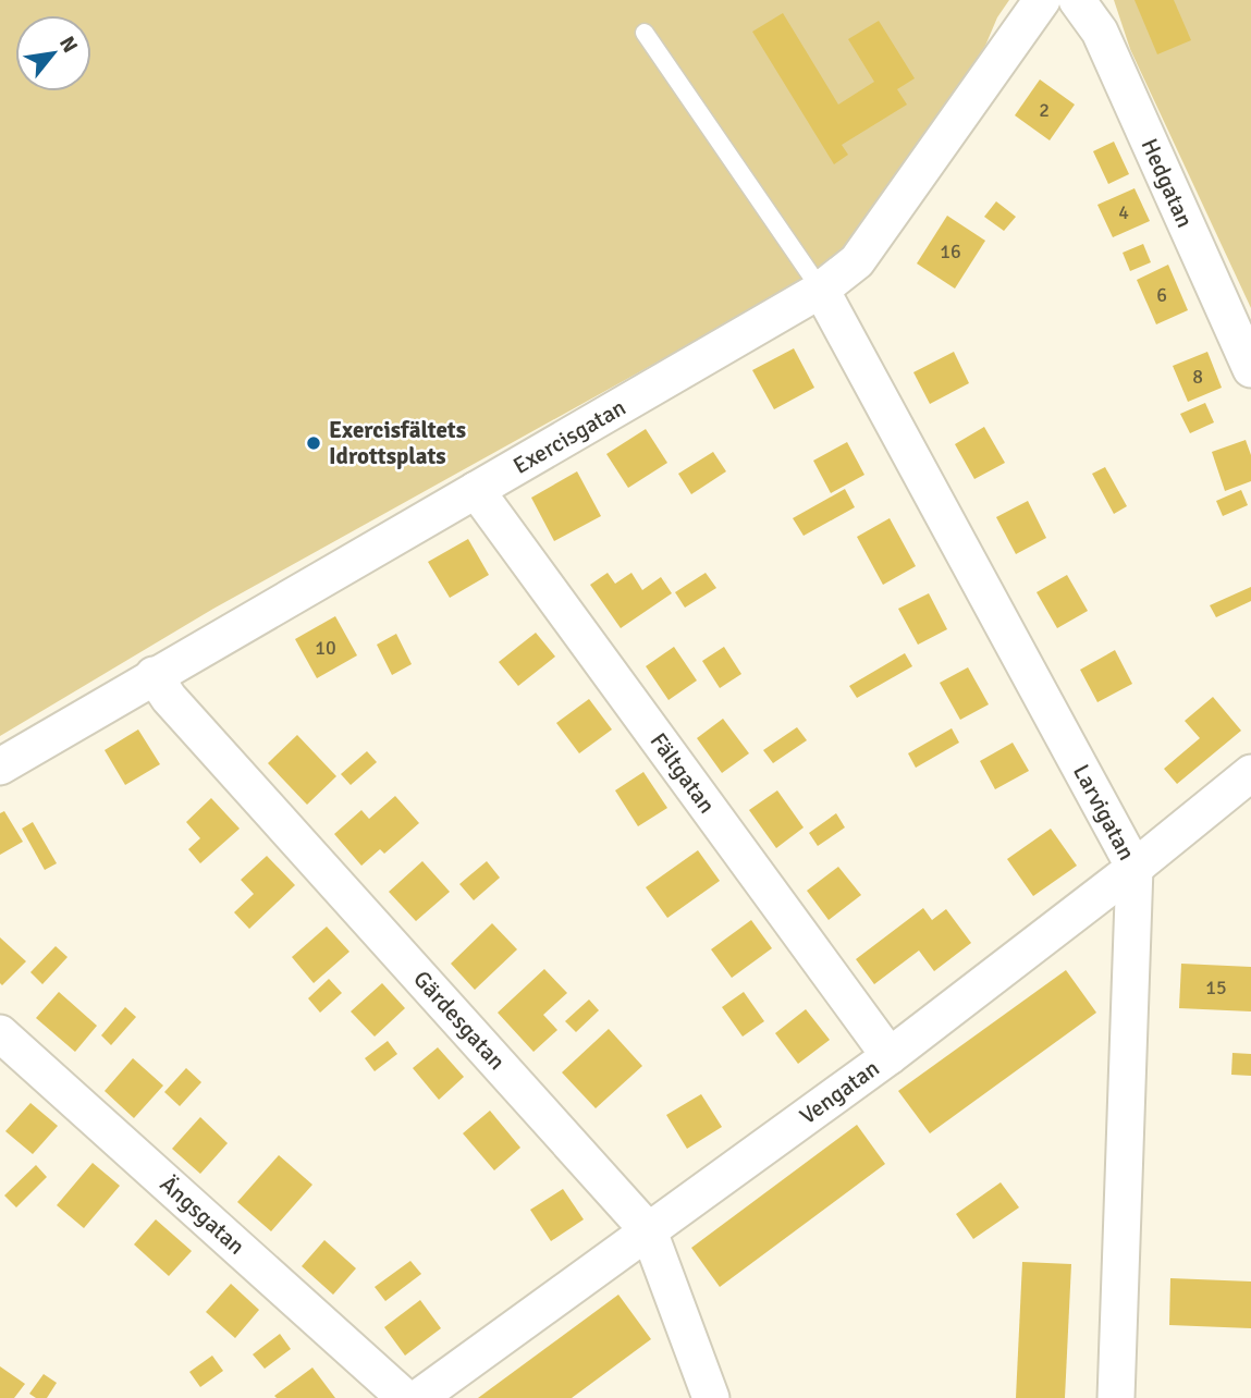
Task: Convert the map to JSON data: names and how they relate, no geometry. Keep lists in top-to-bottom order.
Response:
{
  "streets": {
    "street": [
      "Hedgatan",
      "Exercisgatan",
      "Fältgatan",
      "Larvigatan",
      "Gärdesgatan",
      "Vengatan",
      "Ängsgatan"
    ]
  },
  "crossings": [
    ["Exercisgatan", "Fältgatan"],
    ["Exercisgatan", "Larvigatan"],
    ["Exercisgatan", "Gärdesgatan"],
    ["Fältgatan", "Vengatan"],
    ["Larvigatan", "Vengatan"],
    ["Gärdesgatan", "Vengatan"]
  ],
  "places": ["Exercisfältets Idrottsplats"],
  "house_numbers": [
    "2",
    "4",
    "16",
    "6",
    "8",
    "10",
    "15"
  ],
  "north": "top right"
}
